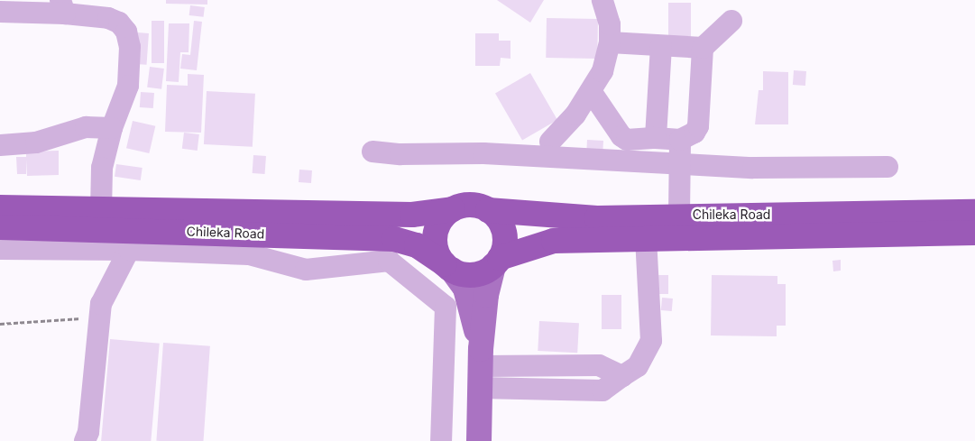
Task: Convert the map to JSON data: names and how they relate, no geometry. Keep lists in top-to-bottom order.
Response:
{
  "streets": {
    "highway": ["Chileka Road"]
  }
}
